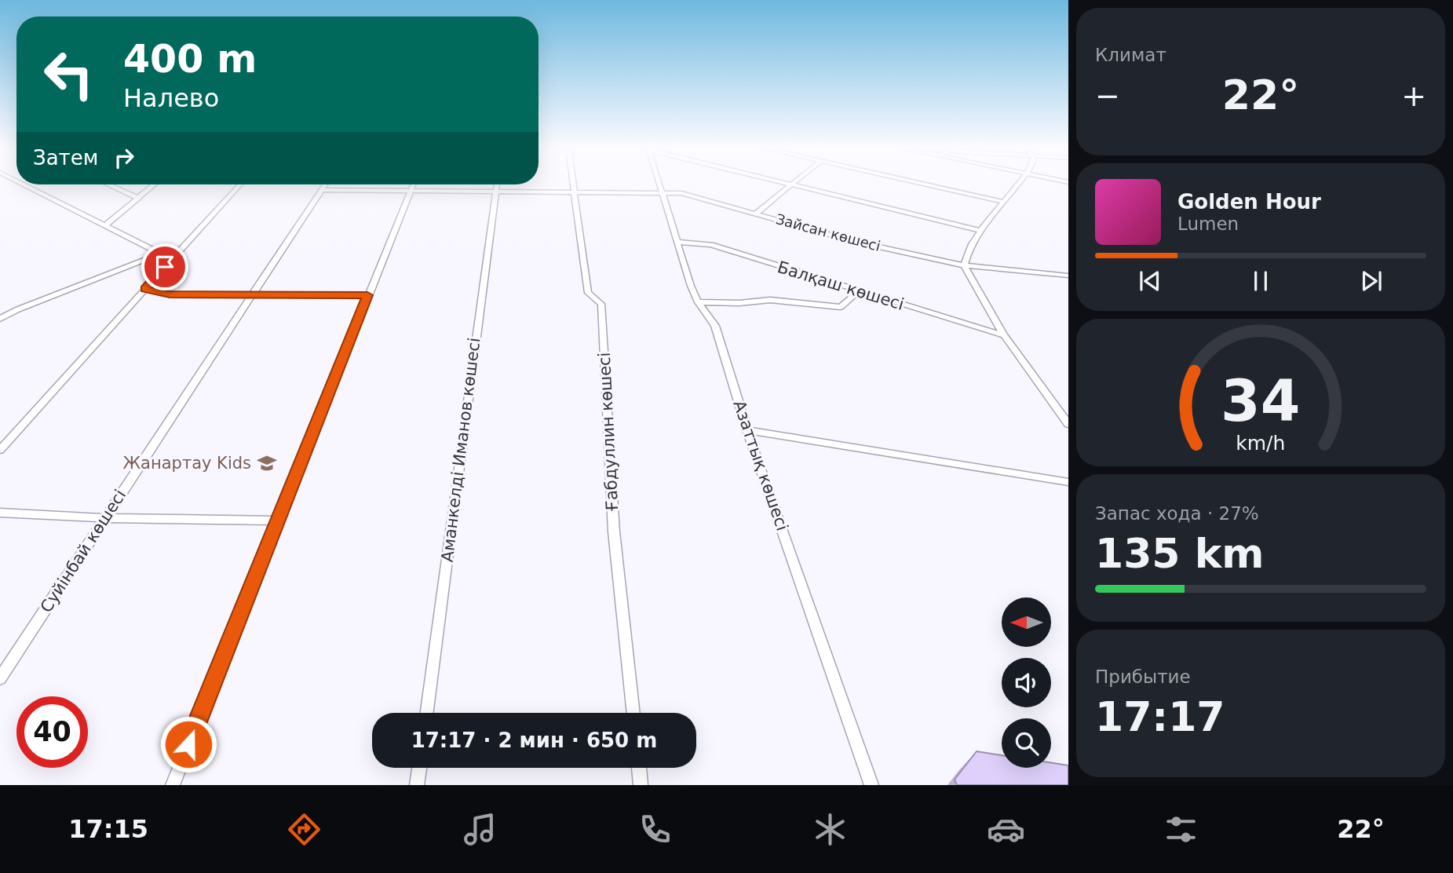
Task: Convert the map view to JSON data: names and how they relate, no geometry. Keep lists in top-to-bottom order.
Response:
{
  "streets": {
    "street": [
      "Зайсан көшесі",
      "Балқаш көшесі",
      "Ғабдуллин көшесі",
      "Аманкелді Иманов көшесі",
      "Азаттық көшесі",
      "Суйінбай көшесі"
    ]
  },
  "crossings": [
    ["Зайсан көшесі", "Ғабдуллин көшесі"],
    ["Зайсан көшесі", "Аманкелді Иманов көшесі"],
    ["Зайсан көшесі", "Азаттық көшесі"],
    ["Зайсан көшесі", "Суйінбай көшесі"],
    ["Балқаш көшесі", "Азаттық көшесі"]
  ],
  "places": {
    "school or university": ["Жанартау Kids"]
  },
  "north": "left",
  "page": {
    "tile": [
      "Климат",
      ["Запас хода · 27%", "135 km"],
      ["Прибытие", "17:17"]
    ],
    "turn": ["400 m", "Налево"],
    "heat": ["−", "22°", "+"],
    "then": "Затем",
    "song": ["Golden Hour", "Lumen"],
    "limit": "40",
    "trip": "17:17 · 2 мин · 650 m",
    "tabs": ["17:15", "22°"],
    "gauge": ["34", "km/h"]
  }
}
